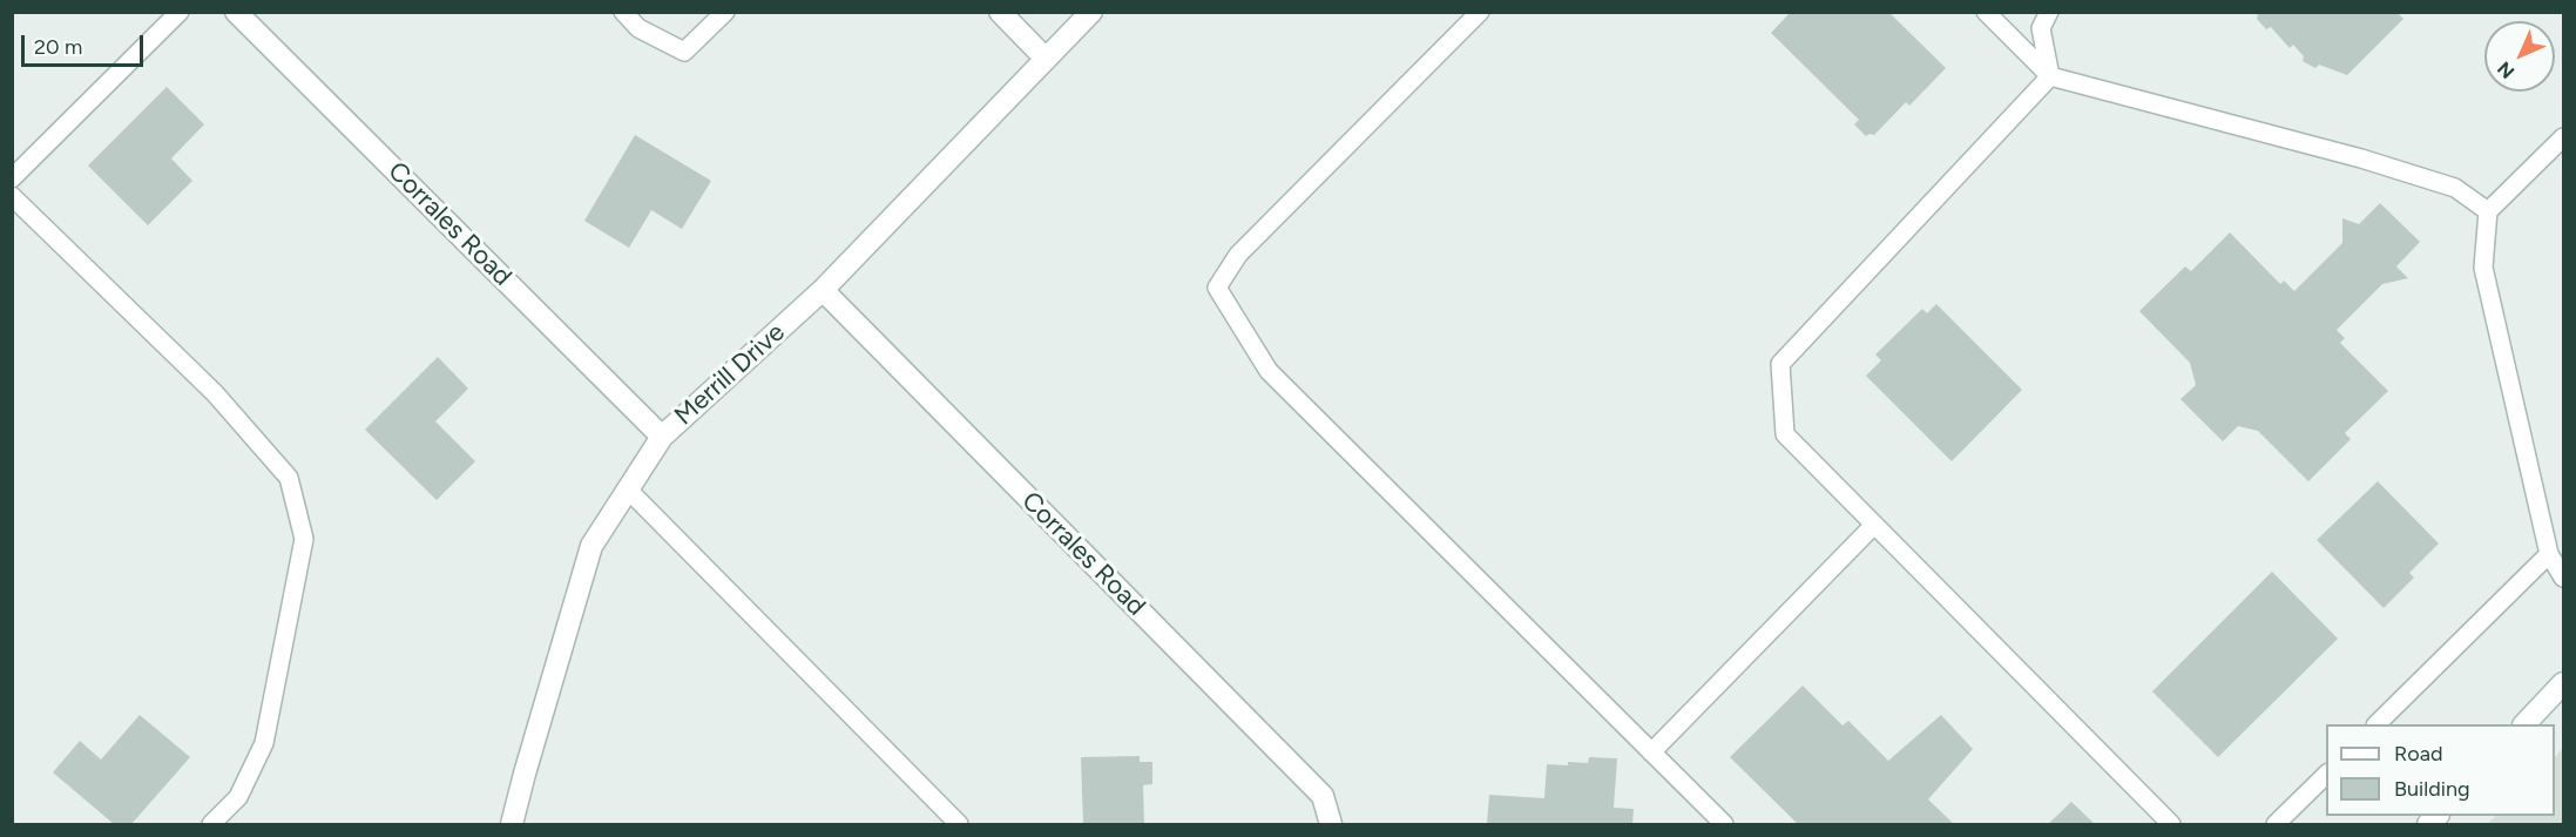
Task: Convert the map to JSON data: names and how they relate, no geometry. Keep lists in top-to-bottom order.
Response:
{
  "streets": {
    "street": ["Corrales Road", "Merrill Drive"]
  },
  "crossings": [
    ["Corrales Road", "Merrill Drive"]
  ],
  "legend": ["Road", "Building"],
  "scale_bar": "20 m",
  "north": "bottom left"
}
